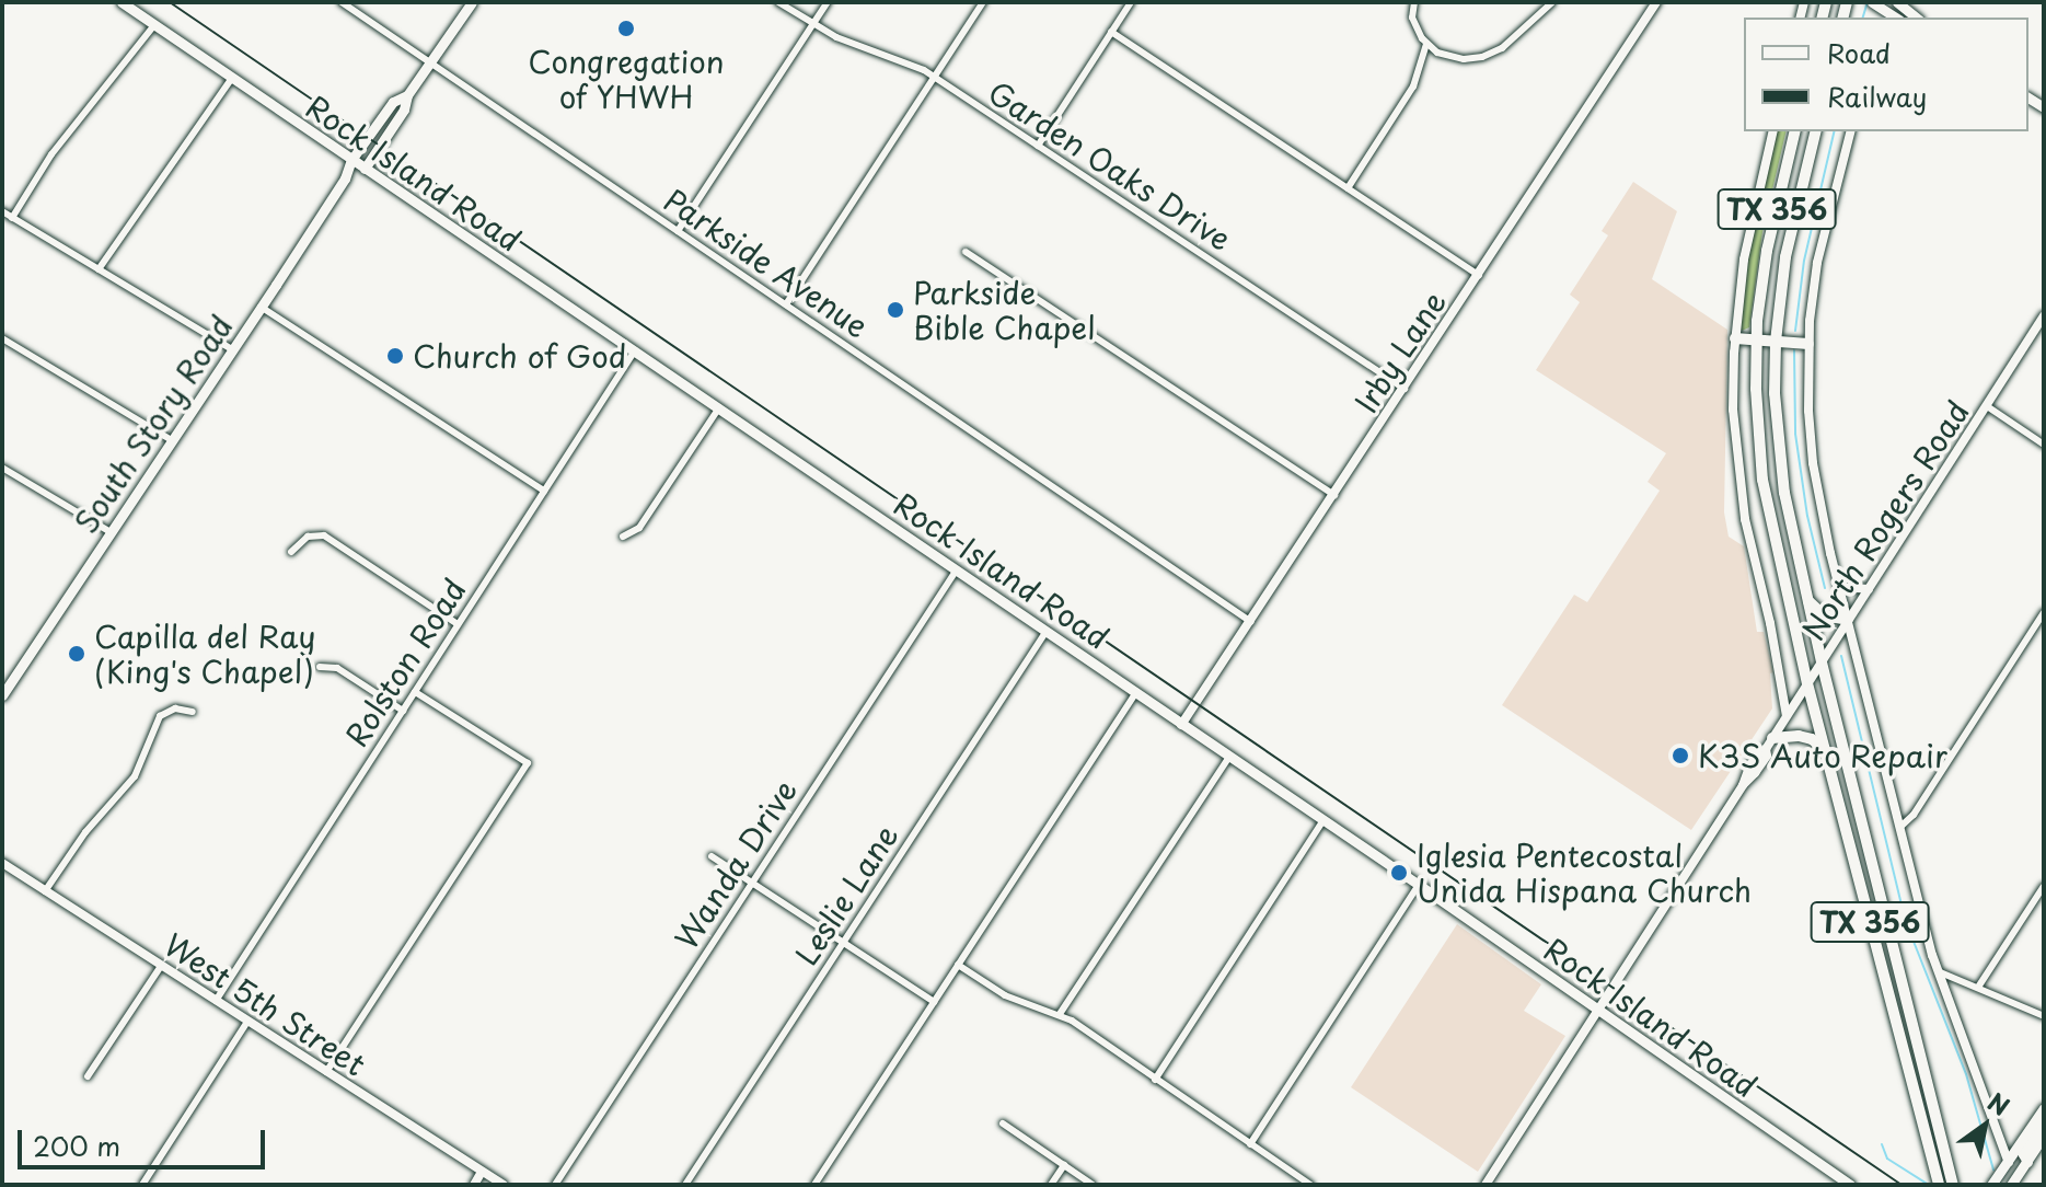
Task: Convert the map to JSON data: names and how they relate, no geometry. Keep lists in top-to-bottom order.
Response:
{
  "streets": {
    "main road": ["Rock Island Road", "TX 356", "South Story Road"],
    "street": [
      "Garden Oaks Drive",
      "Parkside Avenue",
      "Irby Lane",
      "North Rogers Road",
      "Rolston Road",
      "Wanda Drive",
      "Leslie Lane",
      "West 5th Street"
    ]
  },
  "crossings": [
    ["Garden Oaks Drive", "Irby Lane"],
    ["Rock Island Road", "Irby Lane"],
    ["Rock Island Road", "South Story Road"],
    ["Rock Island Road", "North Rogers Road"],
    ["Rock Island Road", "Rolston Road"],
    ["Rock Island Road", "Wanda Drive"],
    ["Rock Island Road", "Leslie Lane"],
    ["TX 356", "North Rogers Road"],
    ["Parkside Avenue", "Irby Lane"],
    ["Rolston Road", "West 5th Street"]
  ],
  "places": [
    "Congregation of YHWH",
    "Parkside Bible Chapel",
    "Church of God",
    "Capilla del Ray (King's Chapel)",
    "K3S Auto Repair",
    "Iglesia Pentecostal Unida Hispana Church"
  ],
  "legend": ["Road", "Railway"],
  "scale_bar": "200 m",
  "north": "top right"
}
